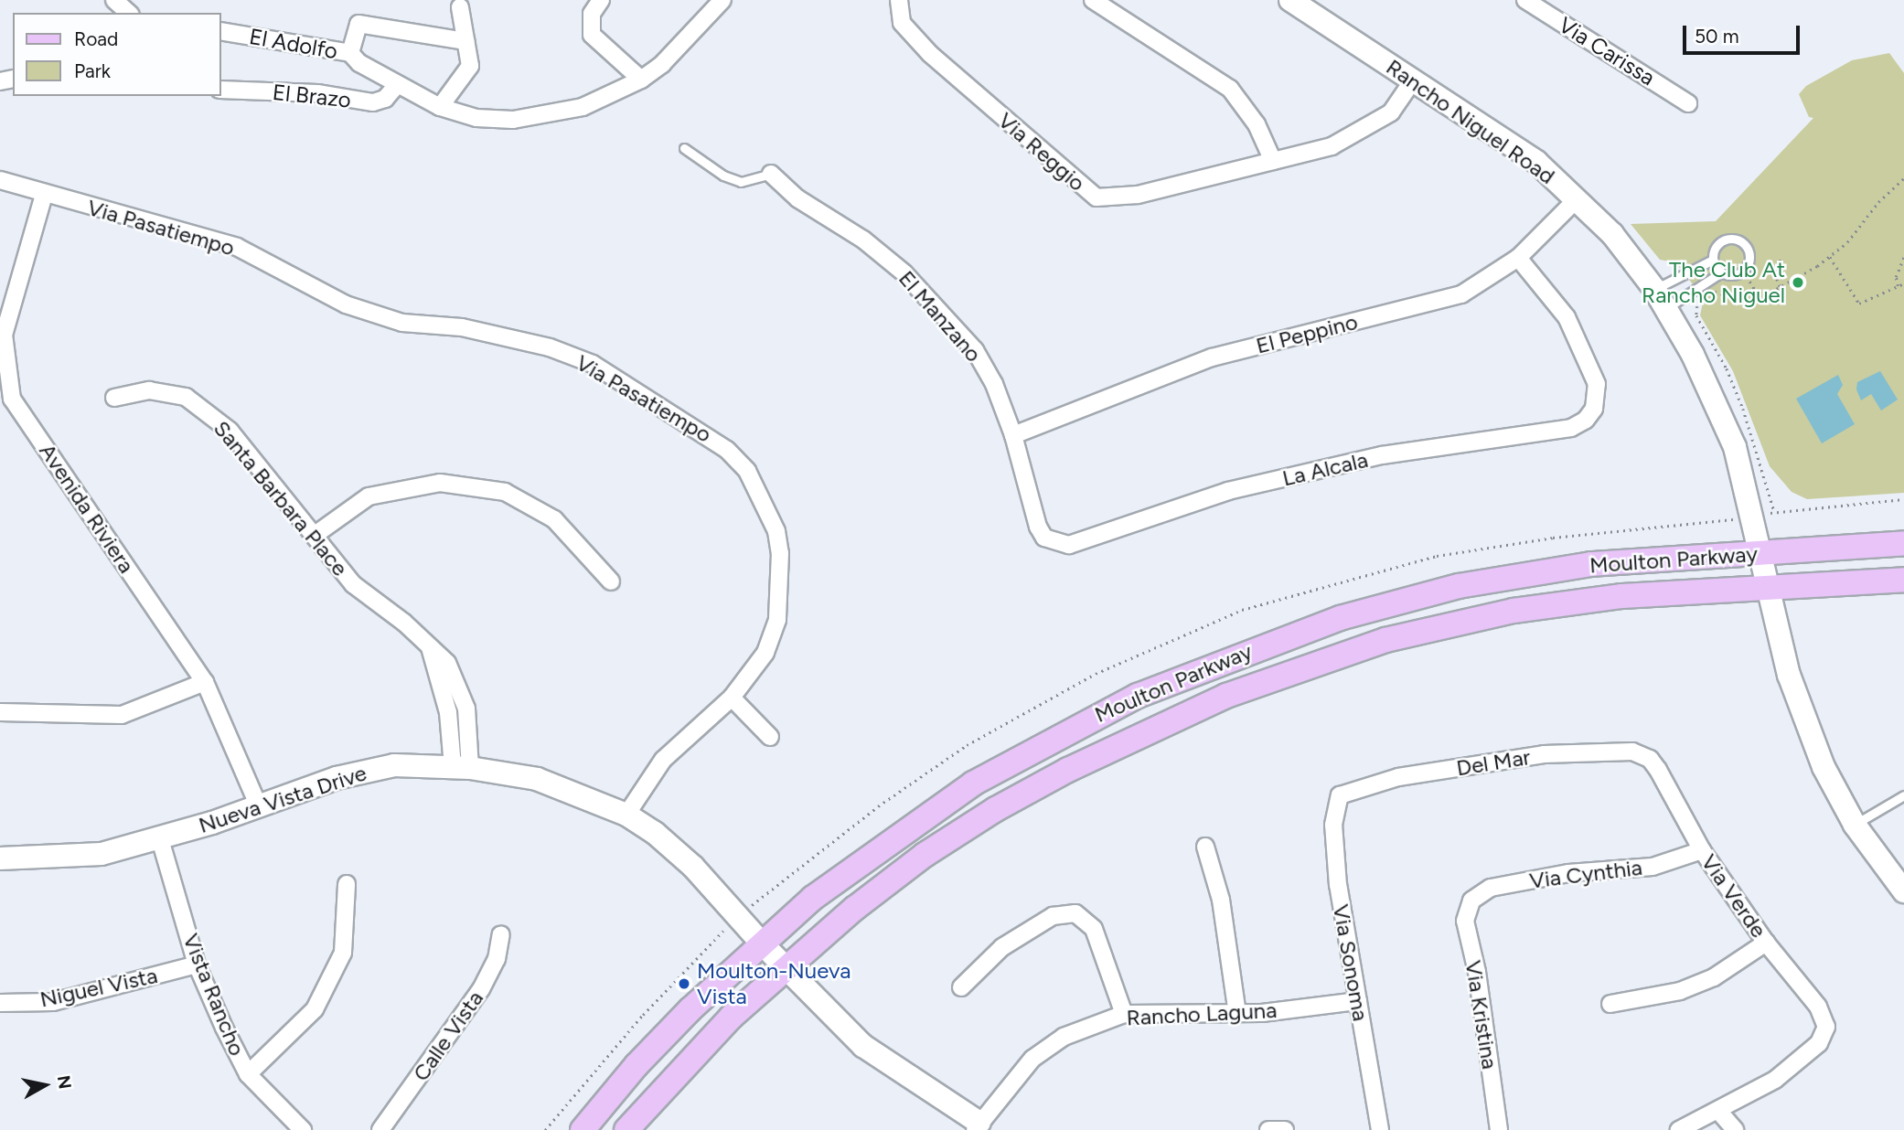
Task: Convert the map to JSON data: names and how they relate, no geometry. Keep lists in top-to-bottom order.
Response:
{
  "streets": {
    "main road": ["Moulton Parkway"],
    "street": [
      "El Adolfo",
      "Via Carissa",
      "El Brazo",
      "Rancho Niguel Road",
      "Via Reggio",
      "Via Pasatiempo",
      "El Manzano",
      "El Peppino",
      "La Alcala",
      "Santa Barbara Place",
      "Avenida Riviera",
      "Del Mar",
      "Nueva Vista Drive",
      "Via Cynthia",
      "Via Verde",
      "Via Sonoma",
      "Niguel Vista",
      "Vista Rancho",
      "Rancho Laguna",
      "Via Kristina",
      "Calle Vista"
    ]
  },
  "crossings": [
    ["El Adolfo", "El Brazo"],
    ["Rancho Niguel Road", "Via Reggio"],
    ["Rancho Niguel Road", "El Peppino"],
    ["Rancho Niguel Road", "Moulton Parkway"],
    ["Via Pasatiempo", "Avenida Riviera"],
    ["Via Pasatiempo", "Nueva Vista Drive"],
    ["El Manzano", "El Peppino"],
    ["El Manzano", "La Alcala"],
    ["El Peppino", "La Alcala"],
    ["Santa Barbara Place", "Nueva Vista Drive"],
    ["Avenida Riviera", "Nueva Vista Drive"],
    ["Moulton Parkway", "Nueva Vista Drive"],
    ["Del Mar", "Via Verde"],
    ["Del Mar", "Via Sonoma"],
    ["Nueva Vista Drive", "Vista Rancho"],
    ["Nueva Vista Drive", "Rancho Laguna"],
    ["Via Cynthia", "Via Verde"],
    ["Via Cynthia", "Via Kristina"],
    ["Via Sonoma", "Rancho Laguna"],
    ["Niguel Vista", "Vista Rancho"]
  ],
  "places": ["The Club At Rancho Niguel", "Moulton-Nueva Vista"],
  "legend": ["Road", "Park"],
  "scale_bar": "50 m",
  "north": "right"
}
